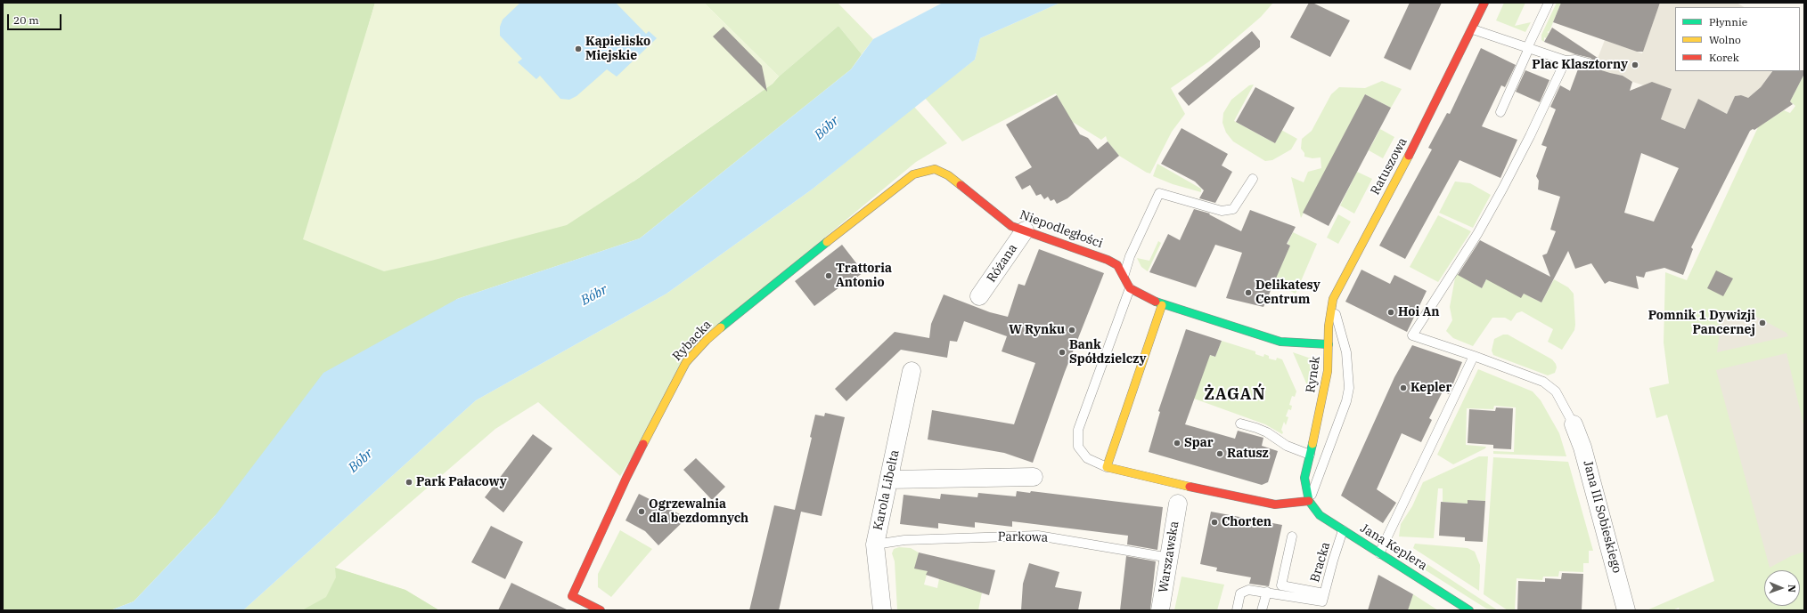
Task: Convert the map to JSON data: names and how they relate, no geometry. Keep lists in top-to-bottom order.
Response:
{
  "streets": {
    "street": [
      "Ratuszowa",
      "Niepodległości",
      "Różana",
      "Rybacka",
      "Rynek",
      "Karola Libelta",
      "Jana III Sobieskiego",
      "Jana Keplera",
      "Warszawska"
    ],
    "lane": ["Parkowa", "Bracka"]
  },
  "crossings": [
    ["Ratuszowa", "Rynek"],
    ["Niepodległości", "Różana"],
    ["Niepodległości", "Rybacka"],
    ["Rynek", "Jana Keplera"],
    ["Karola Libelta", "Parkowa"],
    ["Parkowa", "Warszawska"],
    ["Jana Keplera", "Bracka"]
  ],
  "districts": ["ŻAGAŃ"],
  "water": ["Bóbr"],
  "places": [
    "Kąpielisko Miejskie",
    "Plac Klasztorny",
    "Trattoria Antonio",
    "Delikatesy Centrum",
    "Hoi An",
    "Pomnik 1 Dywizji Pancernej",
    "W Rynku",
    "Bank Spółdzielczy",
    "Kepler",
    "Spar",
    "Ratusz",
    "Park Pałacowy",
    "Ogrzewalnia dla bezdomnych",
    "Chorten"
  ],
  "legend": ["Płynnie", "Wolno", "Korek"],
  "scale_bar": "20 m",
  "north": "right"
}
